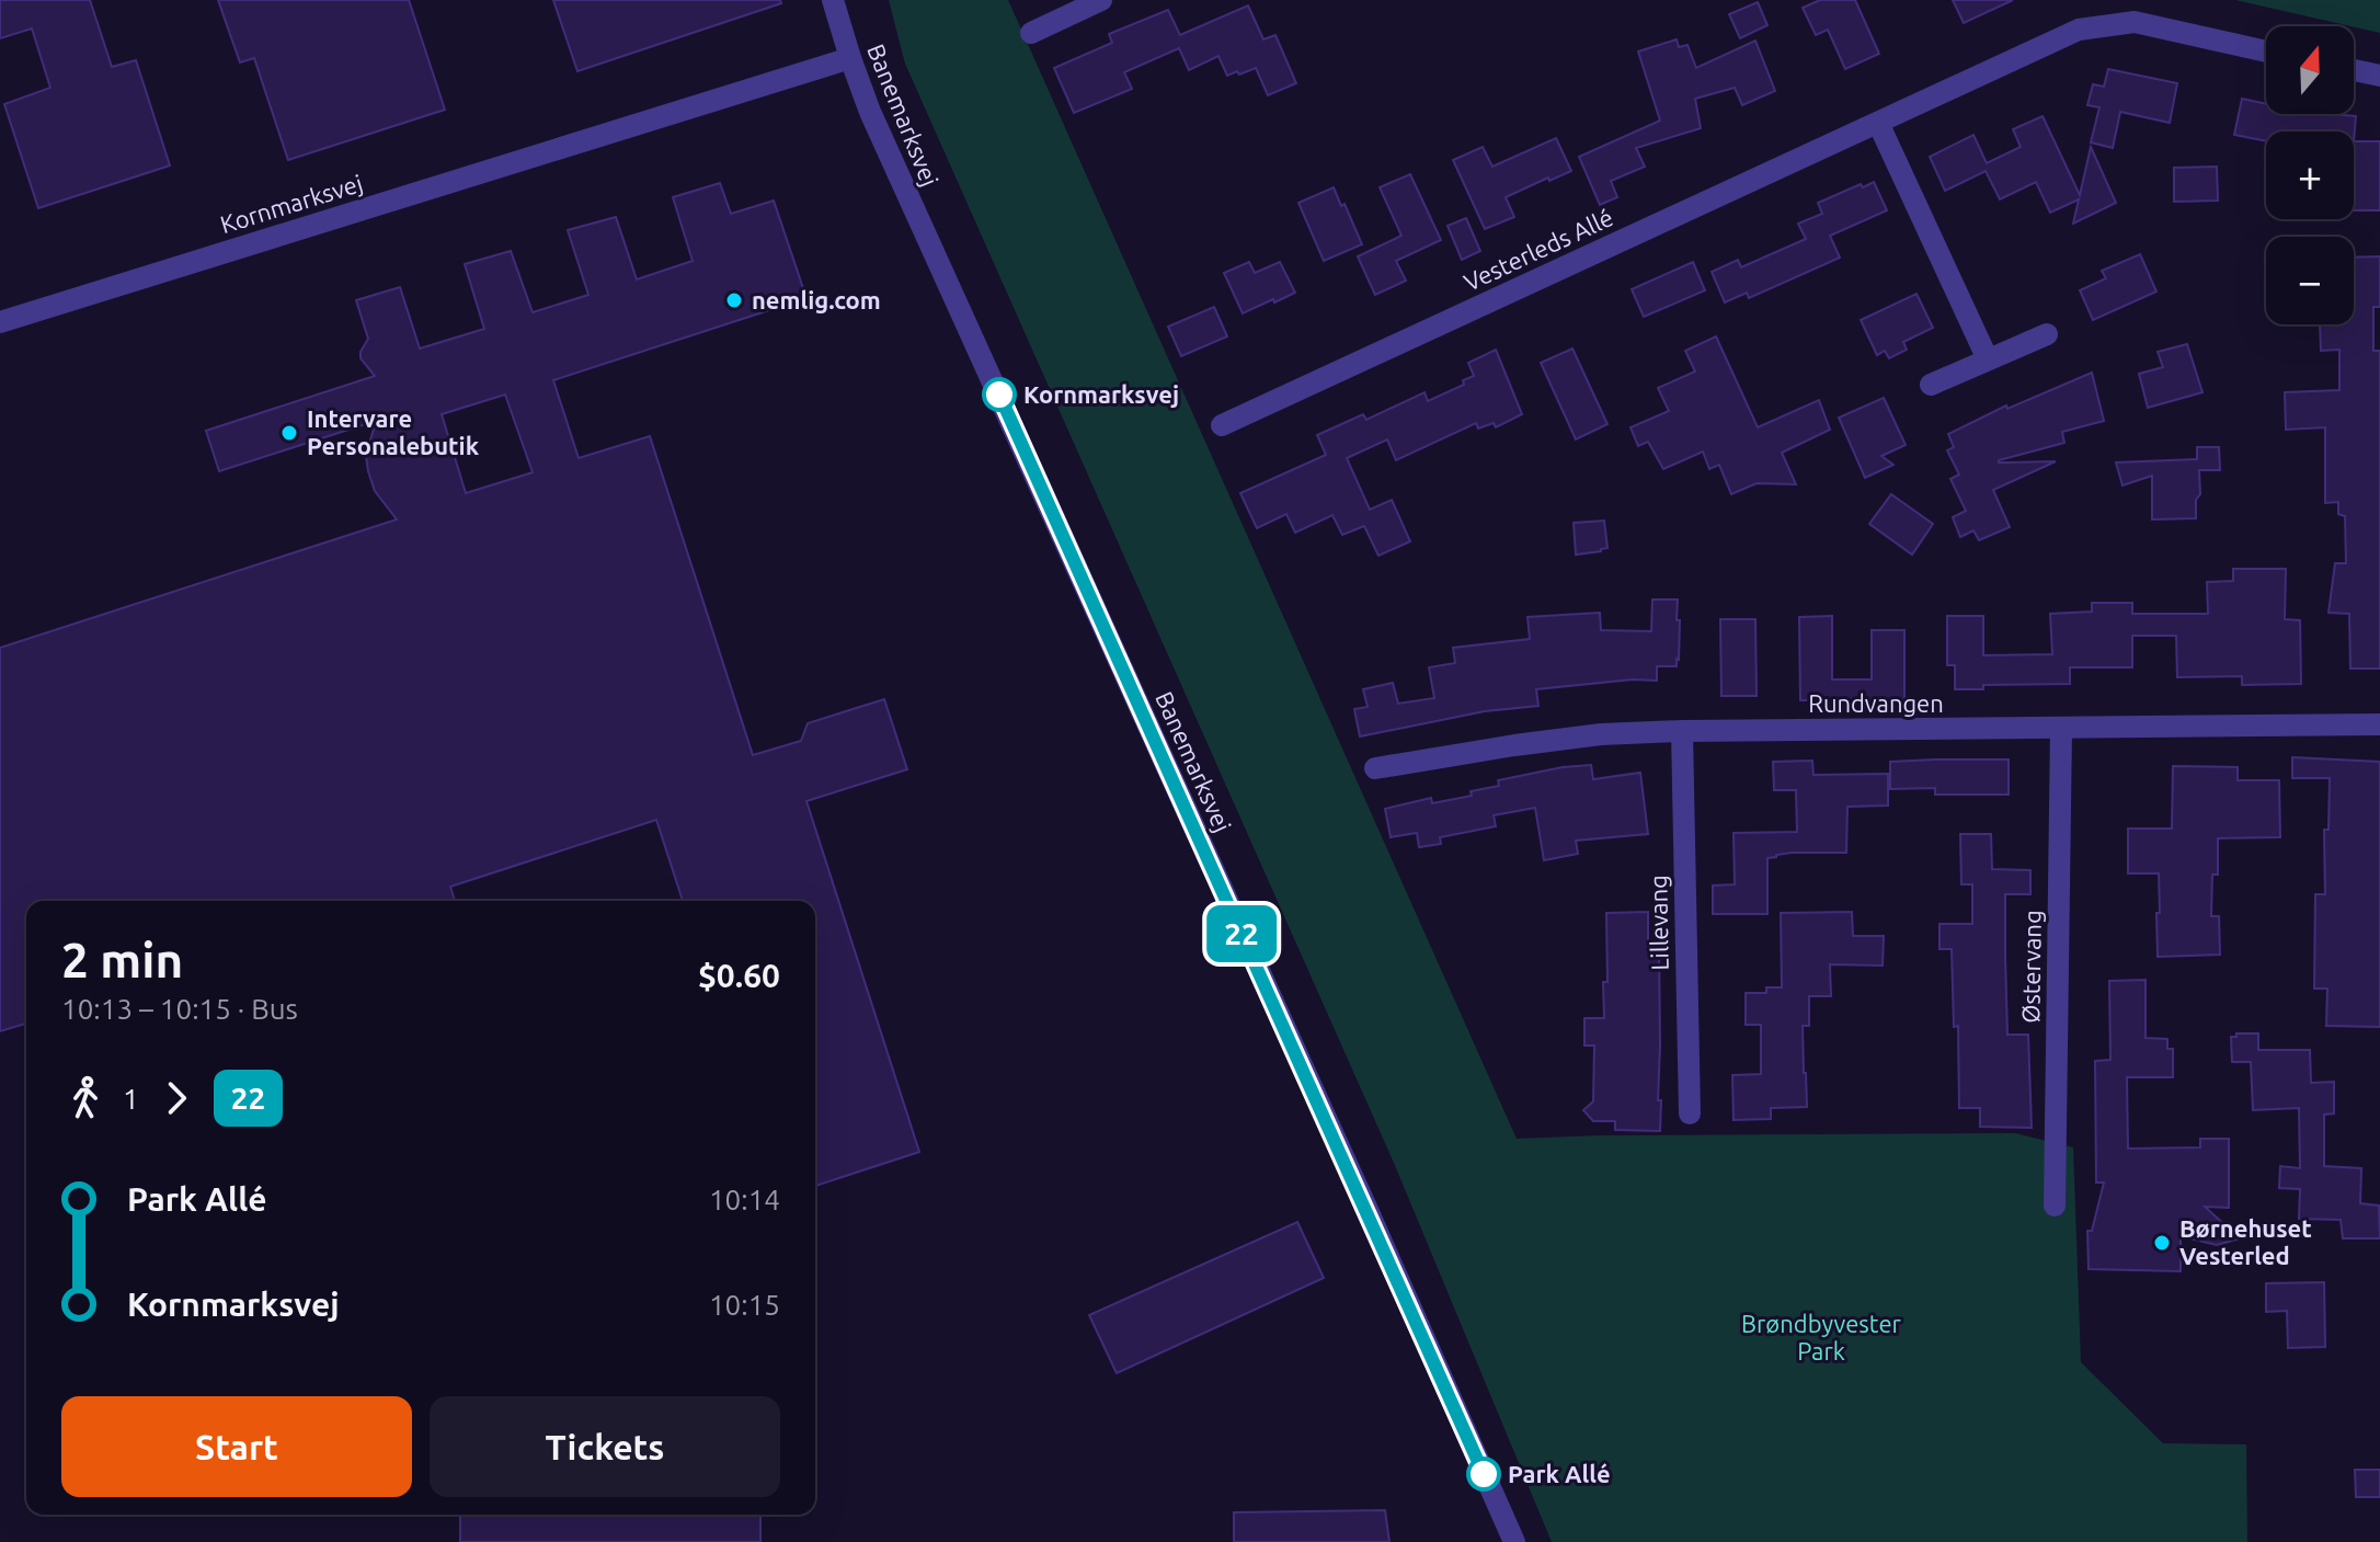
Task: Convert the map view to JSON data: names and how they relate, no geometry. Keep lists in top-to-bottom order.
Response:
{
  "streets": {
    "street": [
      "Banemarksvej",
      "Kornmarksvej",
      "Vesterleds Allé",
      "Rundvangen",
      "Lillevang",
      "Østervang"
    ]
  },
  "crossings": [
    ["Banemarksvej", "Kornmarksvej"],
    ["Rundvangen", "Lillevang"],
    ["Rundvangen", "Østervang"]
  ],
  "parks": ["Brøndbyvester Park"],
  "places": [
    "nemlig.com",
    "Kornmarksvej",
    "Intervare Personalebutik",
    "Børnehuset Vesterled",
    "Park Allé"
  ],
  "lines": ["bus line 22"],
  "north": "top",
  "page": {
    "on_map": "22",
    "map_buttons": ["+", "−"],
    "heading": ["2 min", "10:13 – 10:15 · Bus", "$0.60"],
    "legs": ["1", "22"],
    "list": [
      {
        "name": "Park Allé",
        "value": "10:14"
      },
      {
        "name": "Kornmarksvej",
        "value": "10:15"
      }
    ],
    "buttons": ["Start", "Tickets"]
  }
}
